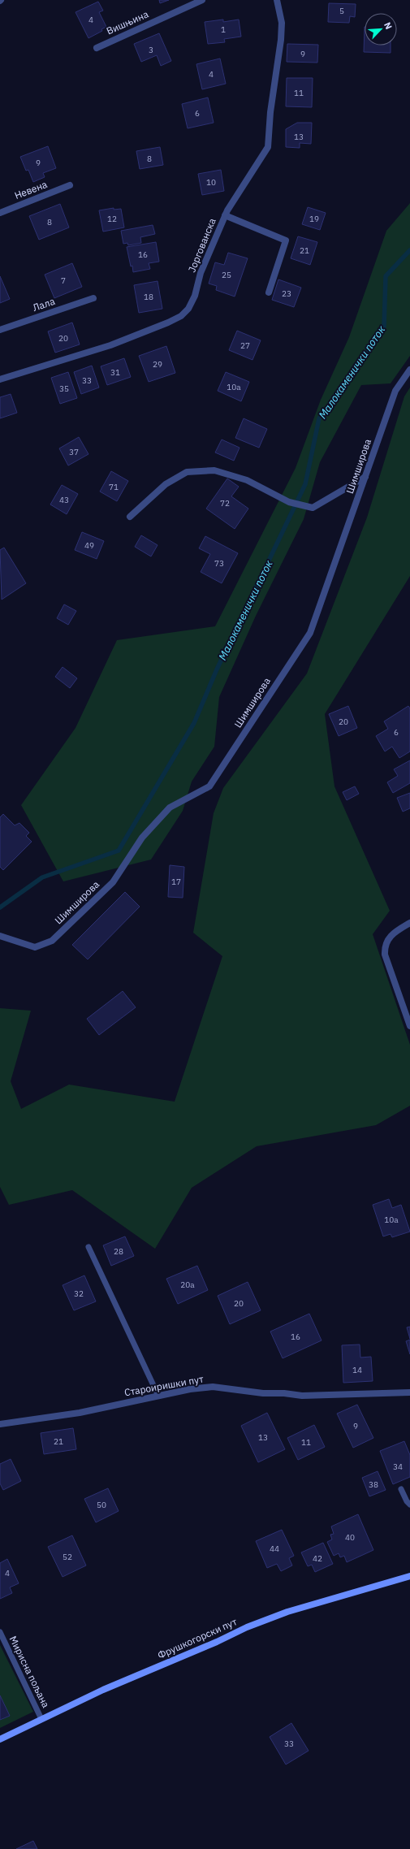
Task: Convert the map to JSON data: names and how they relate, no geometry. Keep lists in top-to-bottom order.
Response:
{
  "streets": {
    "street": [
      "Вишњина",
      "Невена",
      "Јоргованска",
      "Лала",
      "Шимширова",
      "Староиришки пут",
      "Фрушкогорски пут"
    ],
    "lane": ["Мирисна пољана"]
  },
  "crossings": [
    ["Фрушкогорски пут", "Мирисна пољана"]
  ],
  "water": ["Малокаменички поток"],
  "house_numbers": [
    "5",
    "4",
    "1",
    "3",
    "9",
    "4",
    "11",
    "6",
    "13",
    "8",
    "9",
    "10",
    "12",
    "19",
    "8",
    "21",
    "16",
    "25",
    "7",
    "23",
    "18",
    "20",
    "27",
    "29",
    "31",
    "33",
    "10a",
    "35",
    "37",
    "71",
    "43",
    "72",
    "49",
    "73",
    "20",
    "6",
    "17",
    "10a",
    "28",
    "20a",
    "32",
    "20",
    "16",
    "14",
    "9",
    "13",
    "21",
    "11",
    "34",
    "38",
    "50",
    "40",
    "44",
    "52",
    "42",
    "4",
    "33"
  ],
  "north": "top right"
}
